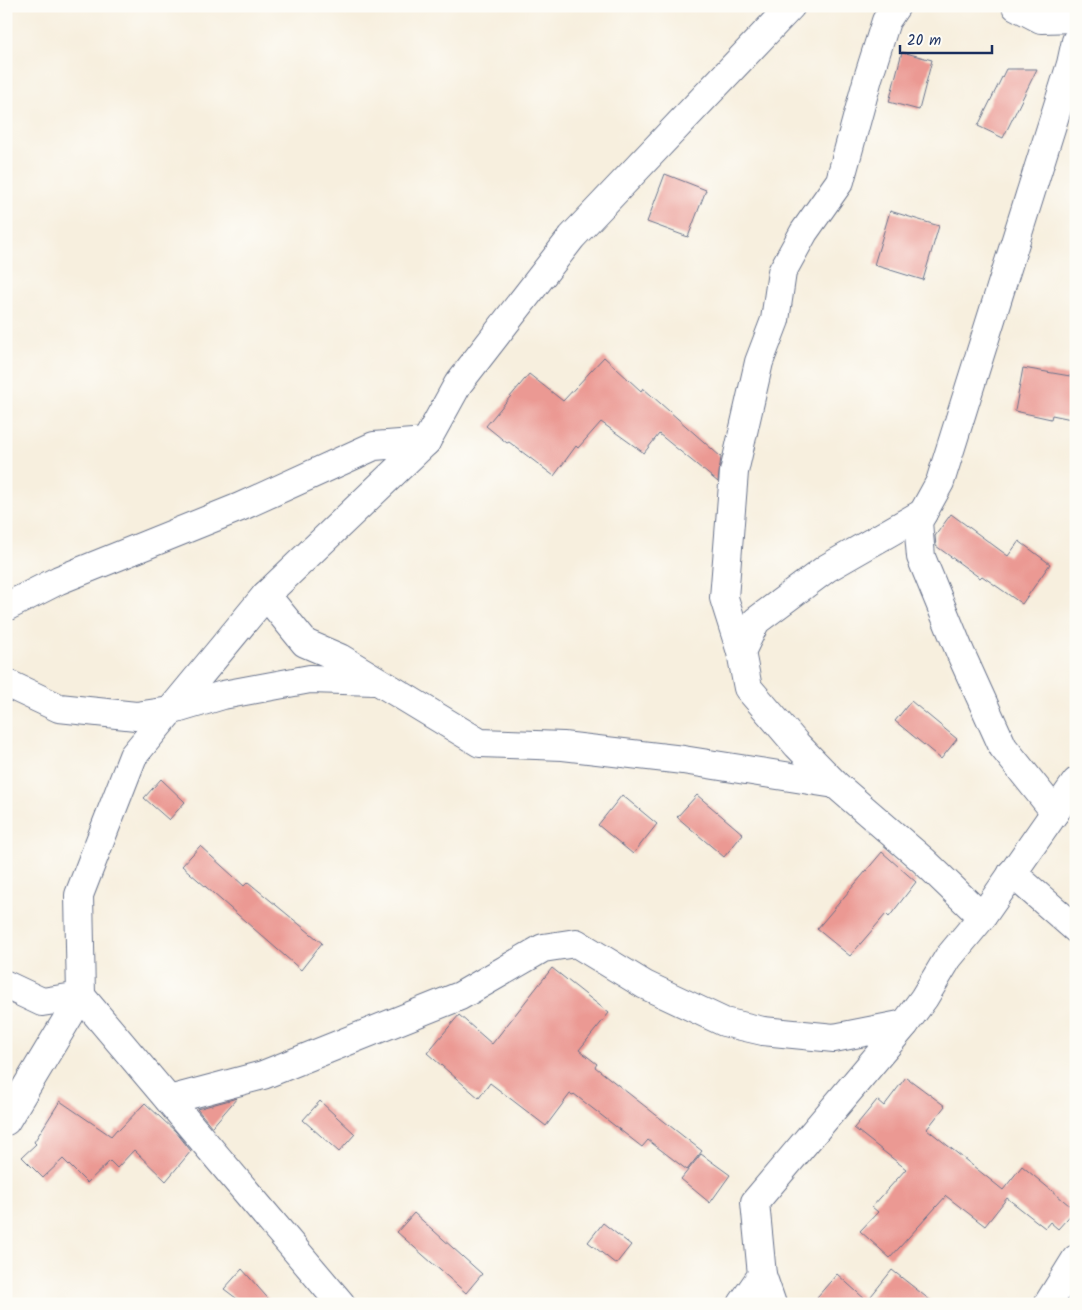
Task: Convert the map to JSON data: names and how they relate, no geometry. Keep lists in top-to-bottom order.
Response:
{
  "scale_bar": "20 m"
}
